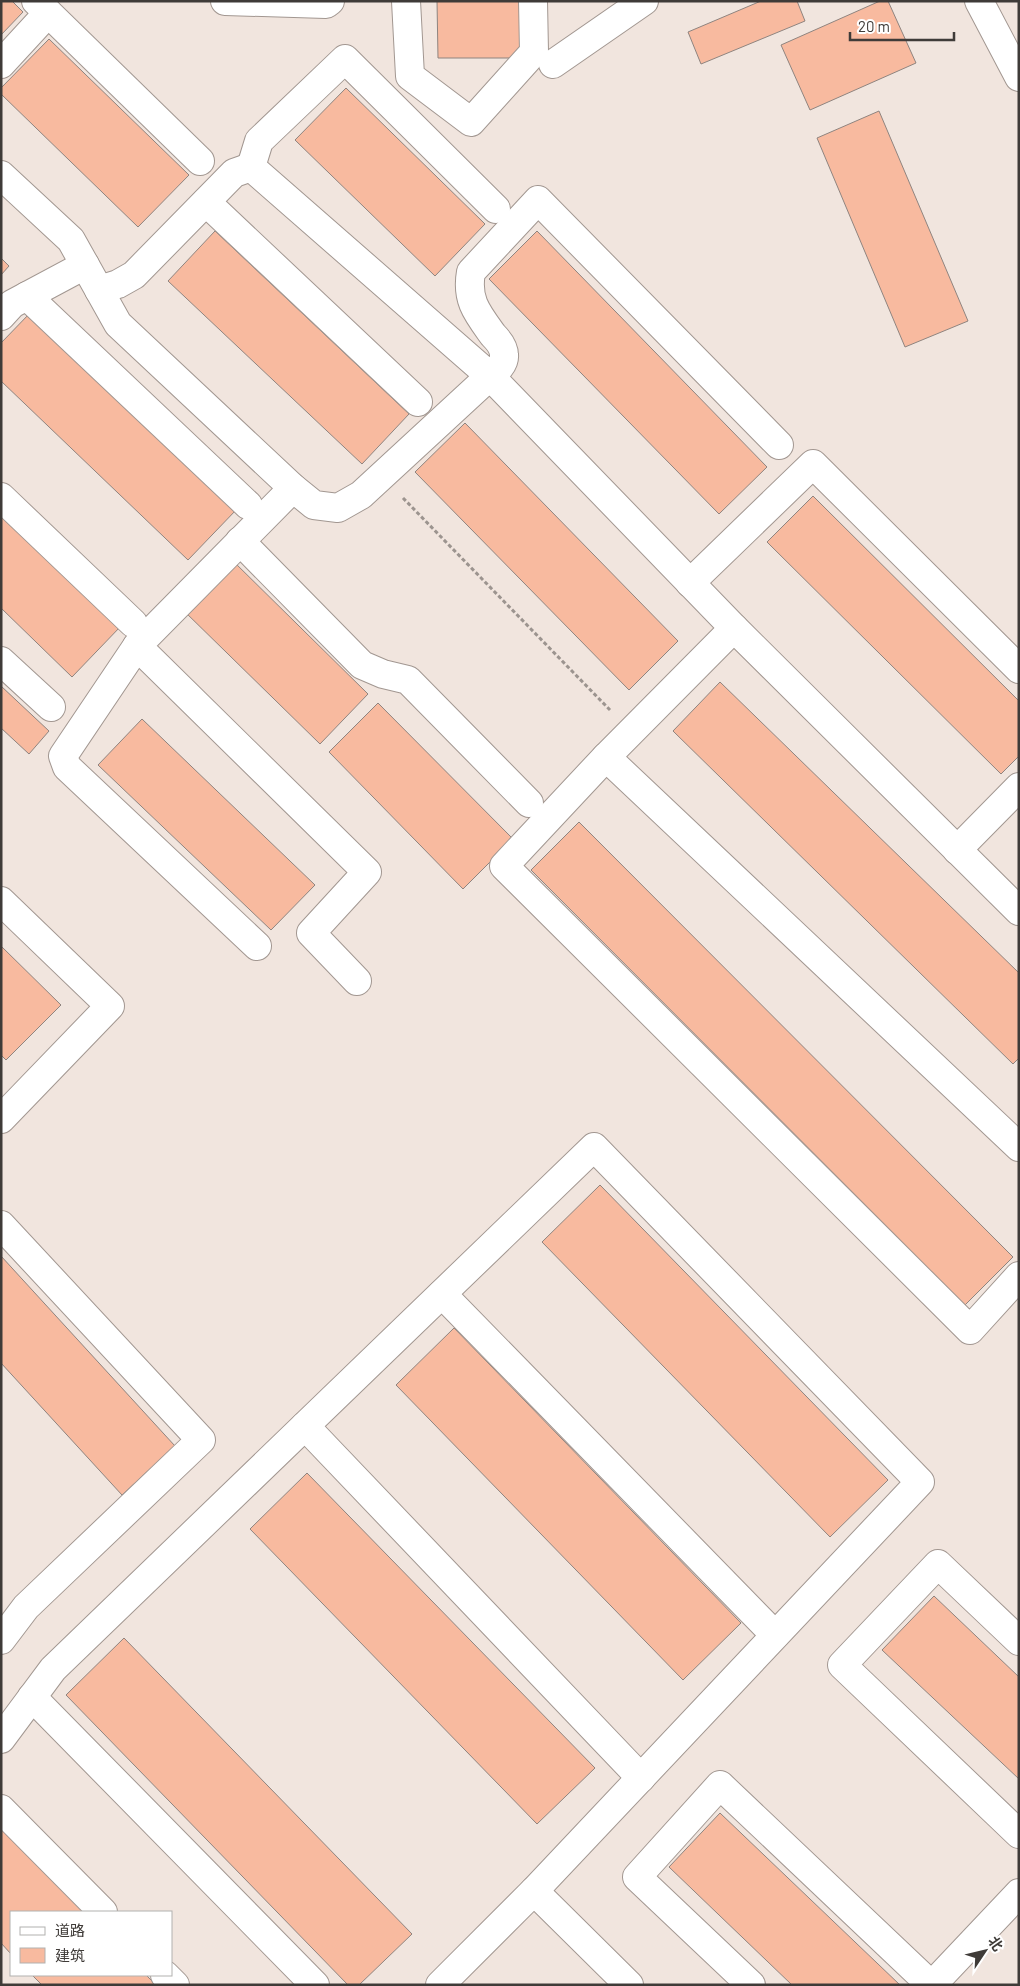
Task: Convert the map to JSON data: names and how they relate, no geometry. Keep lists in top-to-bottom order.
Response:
{
  "legend": ["道路", "建筑"],
  "scale_bar": "20 m",
  "north": "top right"
}
